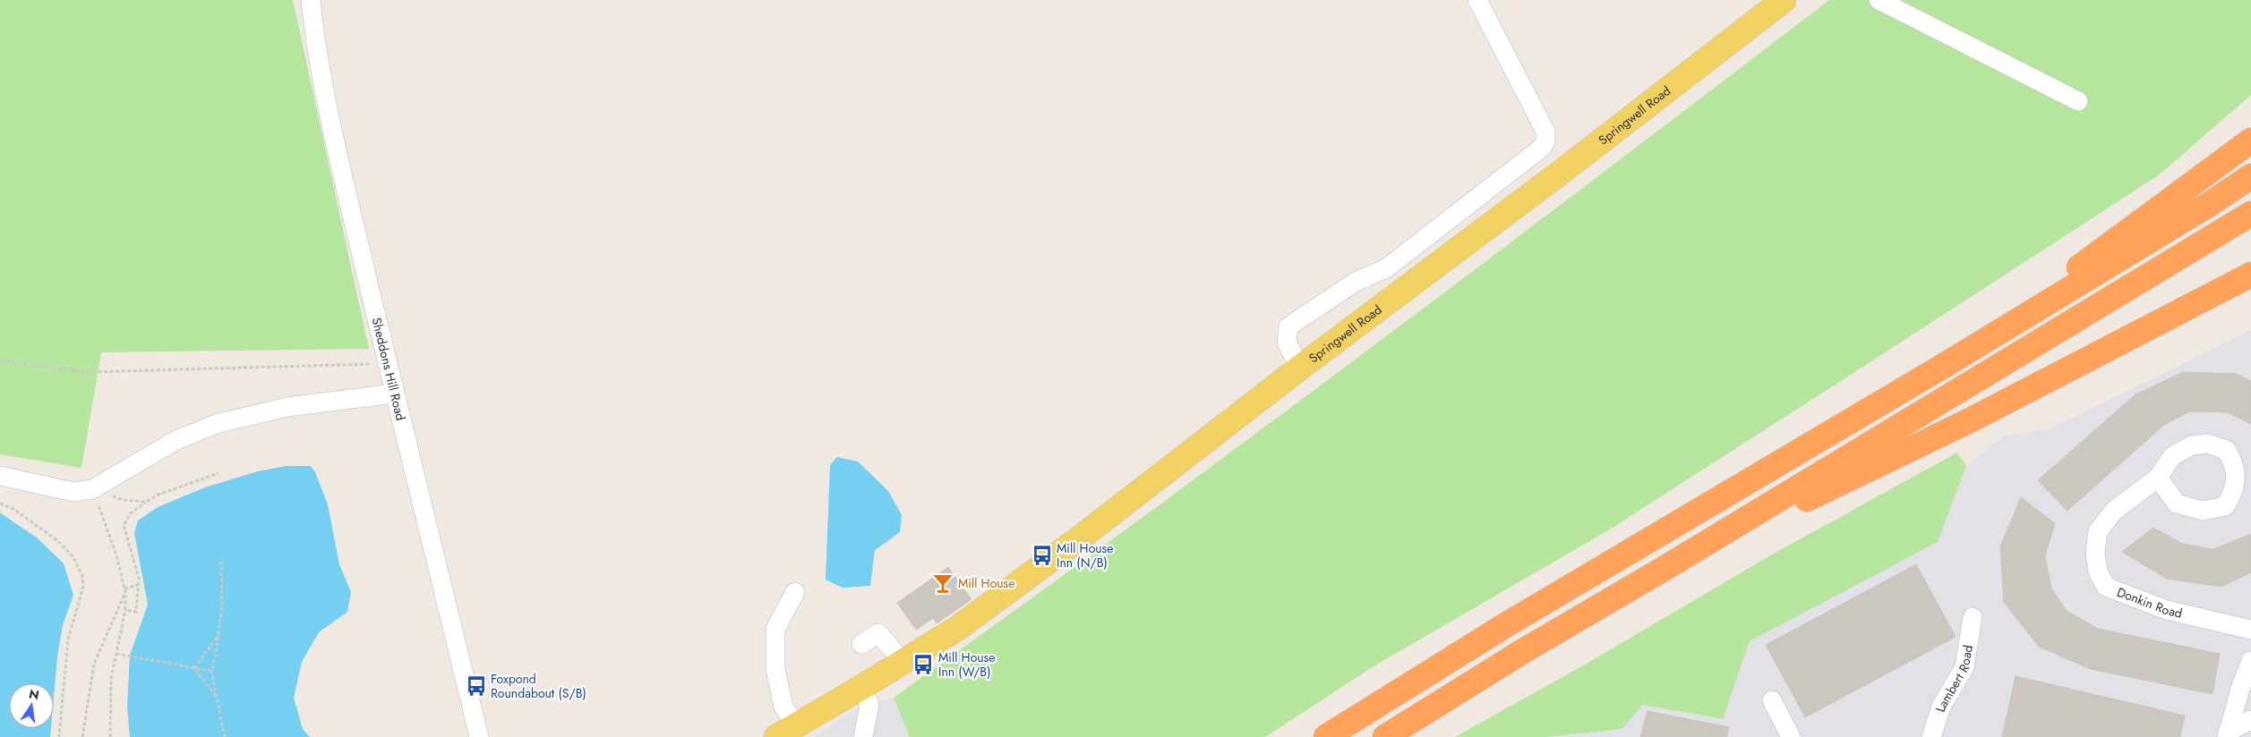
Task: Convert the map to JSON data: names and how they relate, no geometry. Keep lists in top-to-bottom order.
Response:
{
  "streets": {
    "main road": ["Springwell Road"],
    "street": ["Sheddons Hill Road", "Donkin Road", "Lambert Road"]
  },
  "places": {
    "bus stop": ["Mill House Inn (N/B)", "Mill House Inn (W/B)", "Foxpond Roundabout (S/B)"],
    "bar": ["Mill House"]
  },
  "north": "top"
}
